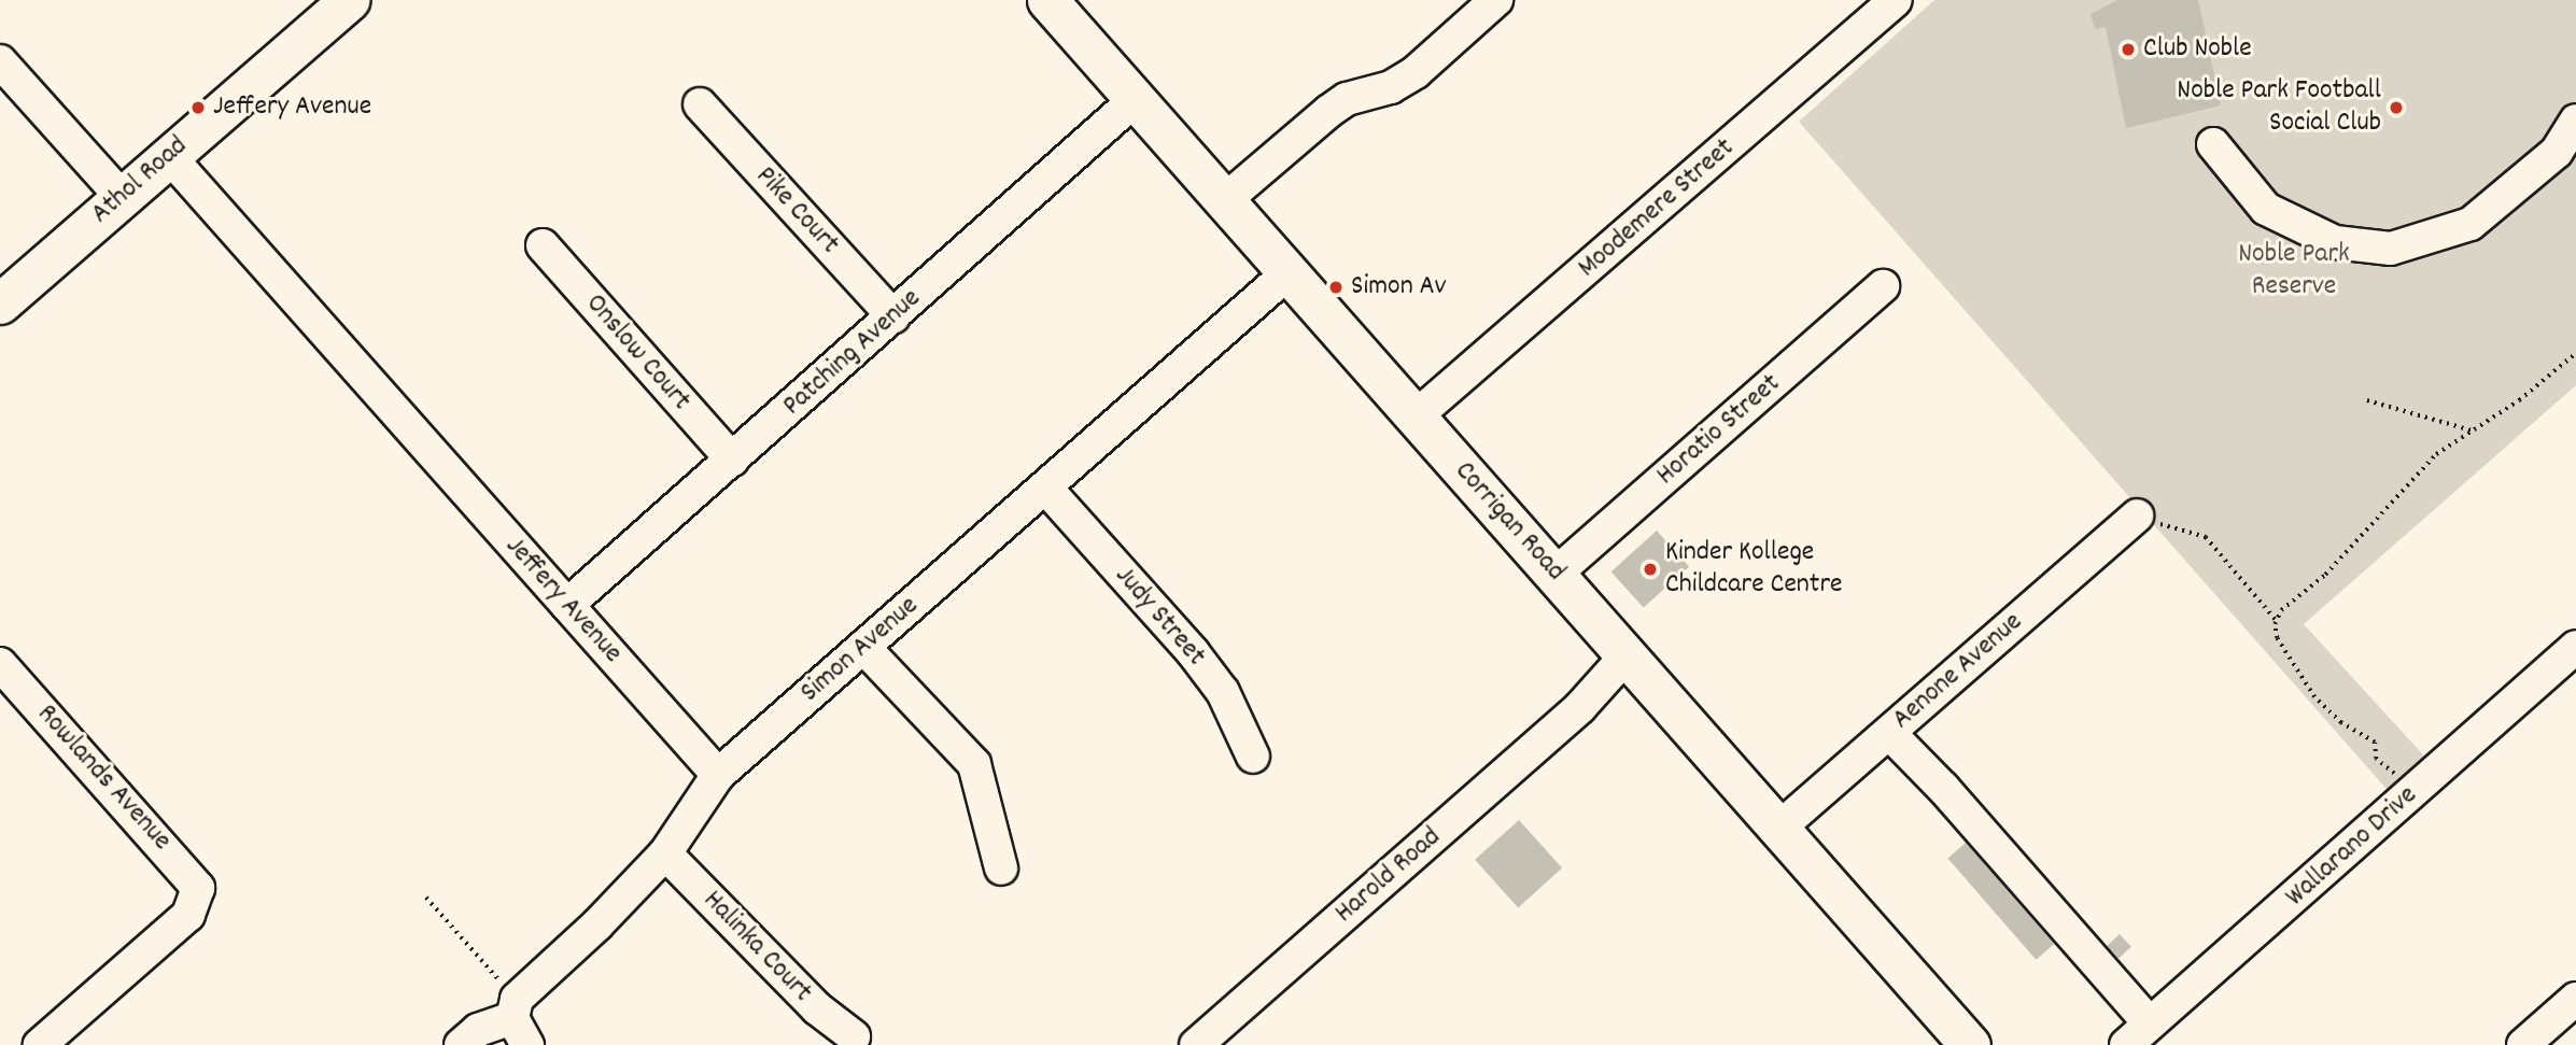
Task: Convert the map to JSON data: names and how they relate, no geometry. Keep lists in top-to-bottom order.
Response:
{
  "streets": {
    "main road": ["Athol Road", "Corrigan Road"],
    "street": [
      "Moodemere Street",
      "Pike Court",
      "Onslow Court",
      "Patching Avenue",
      "Horatio Street",
      "Jeffery Avenue",
      "Judy Street",
      "Simon Avenue",
      "Aenone Avenue",
      "Rowlands Avenue",
      "Wallarano Drive",
      "Harold Road",
      "Halinka Court"
    ]
  },
  "crossings": [
    ["Athol Road", "Jeffery Avenue"],
    ["Moodemere Street", "Corrigan Road"],
    ["Pike Court", "Patching Avenue"],
    ["Onslow Court", "Patching Avenue"],
    ["Patching Avenue", "Corrigan Road"],
    ["Patching Avenue", "Jeffery Avenue"],
    ["Horatio Street", "Corrigan Road"],
    ["Corrigan Road", "Simon Avenue"],
    ["Corrigan Road", "Aenone Avenue"],
    ["Corrigan Road", "Harold Road"],
    ["Jeffery Avenue", "Simon Avenue"],
    ["Judy Street", "Simon Avenue"],
    ["Simon Avenue", "Halinka Court"]
  ],
  "parks": ["Noble Park Reserve"],
  "places": [
    "Club Noble",
    "Jeffery Avenue",
    "Noble Park Football Social Club",
    "Simon Av",
    "Kinder Kollege Childcare Centre"
  ]
}
